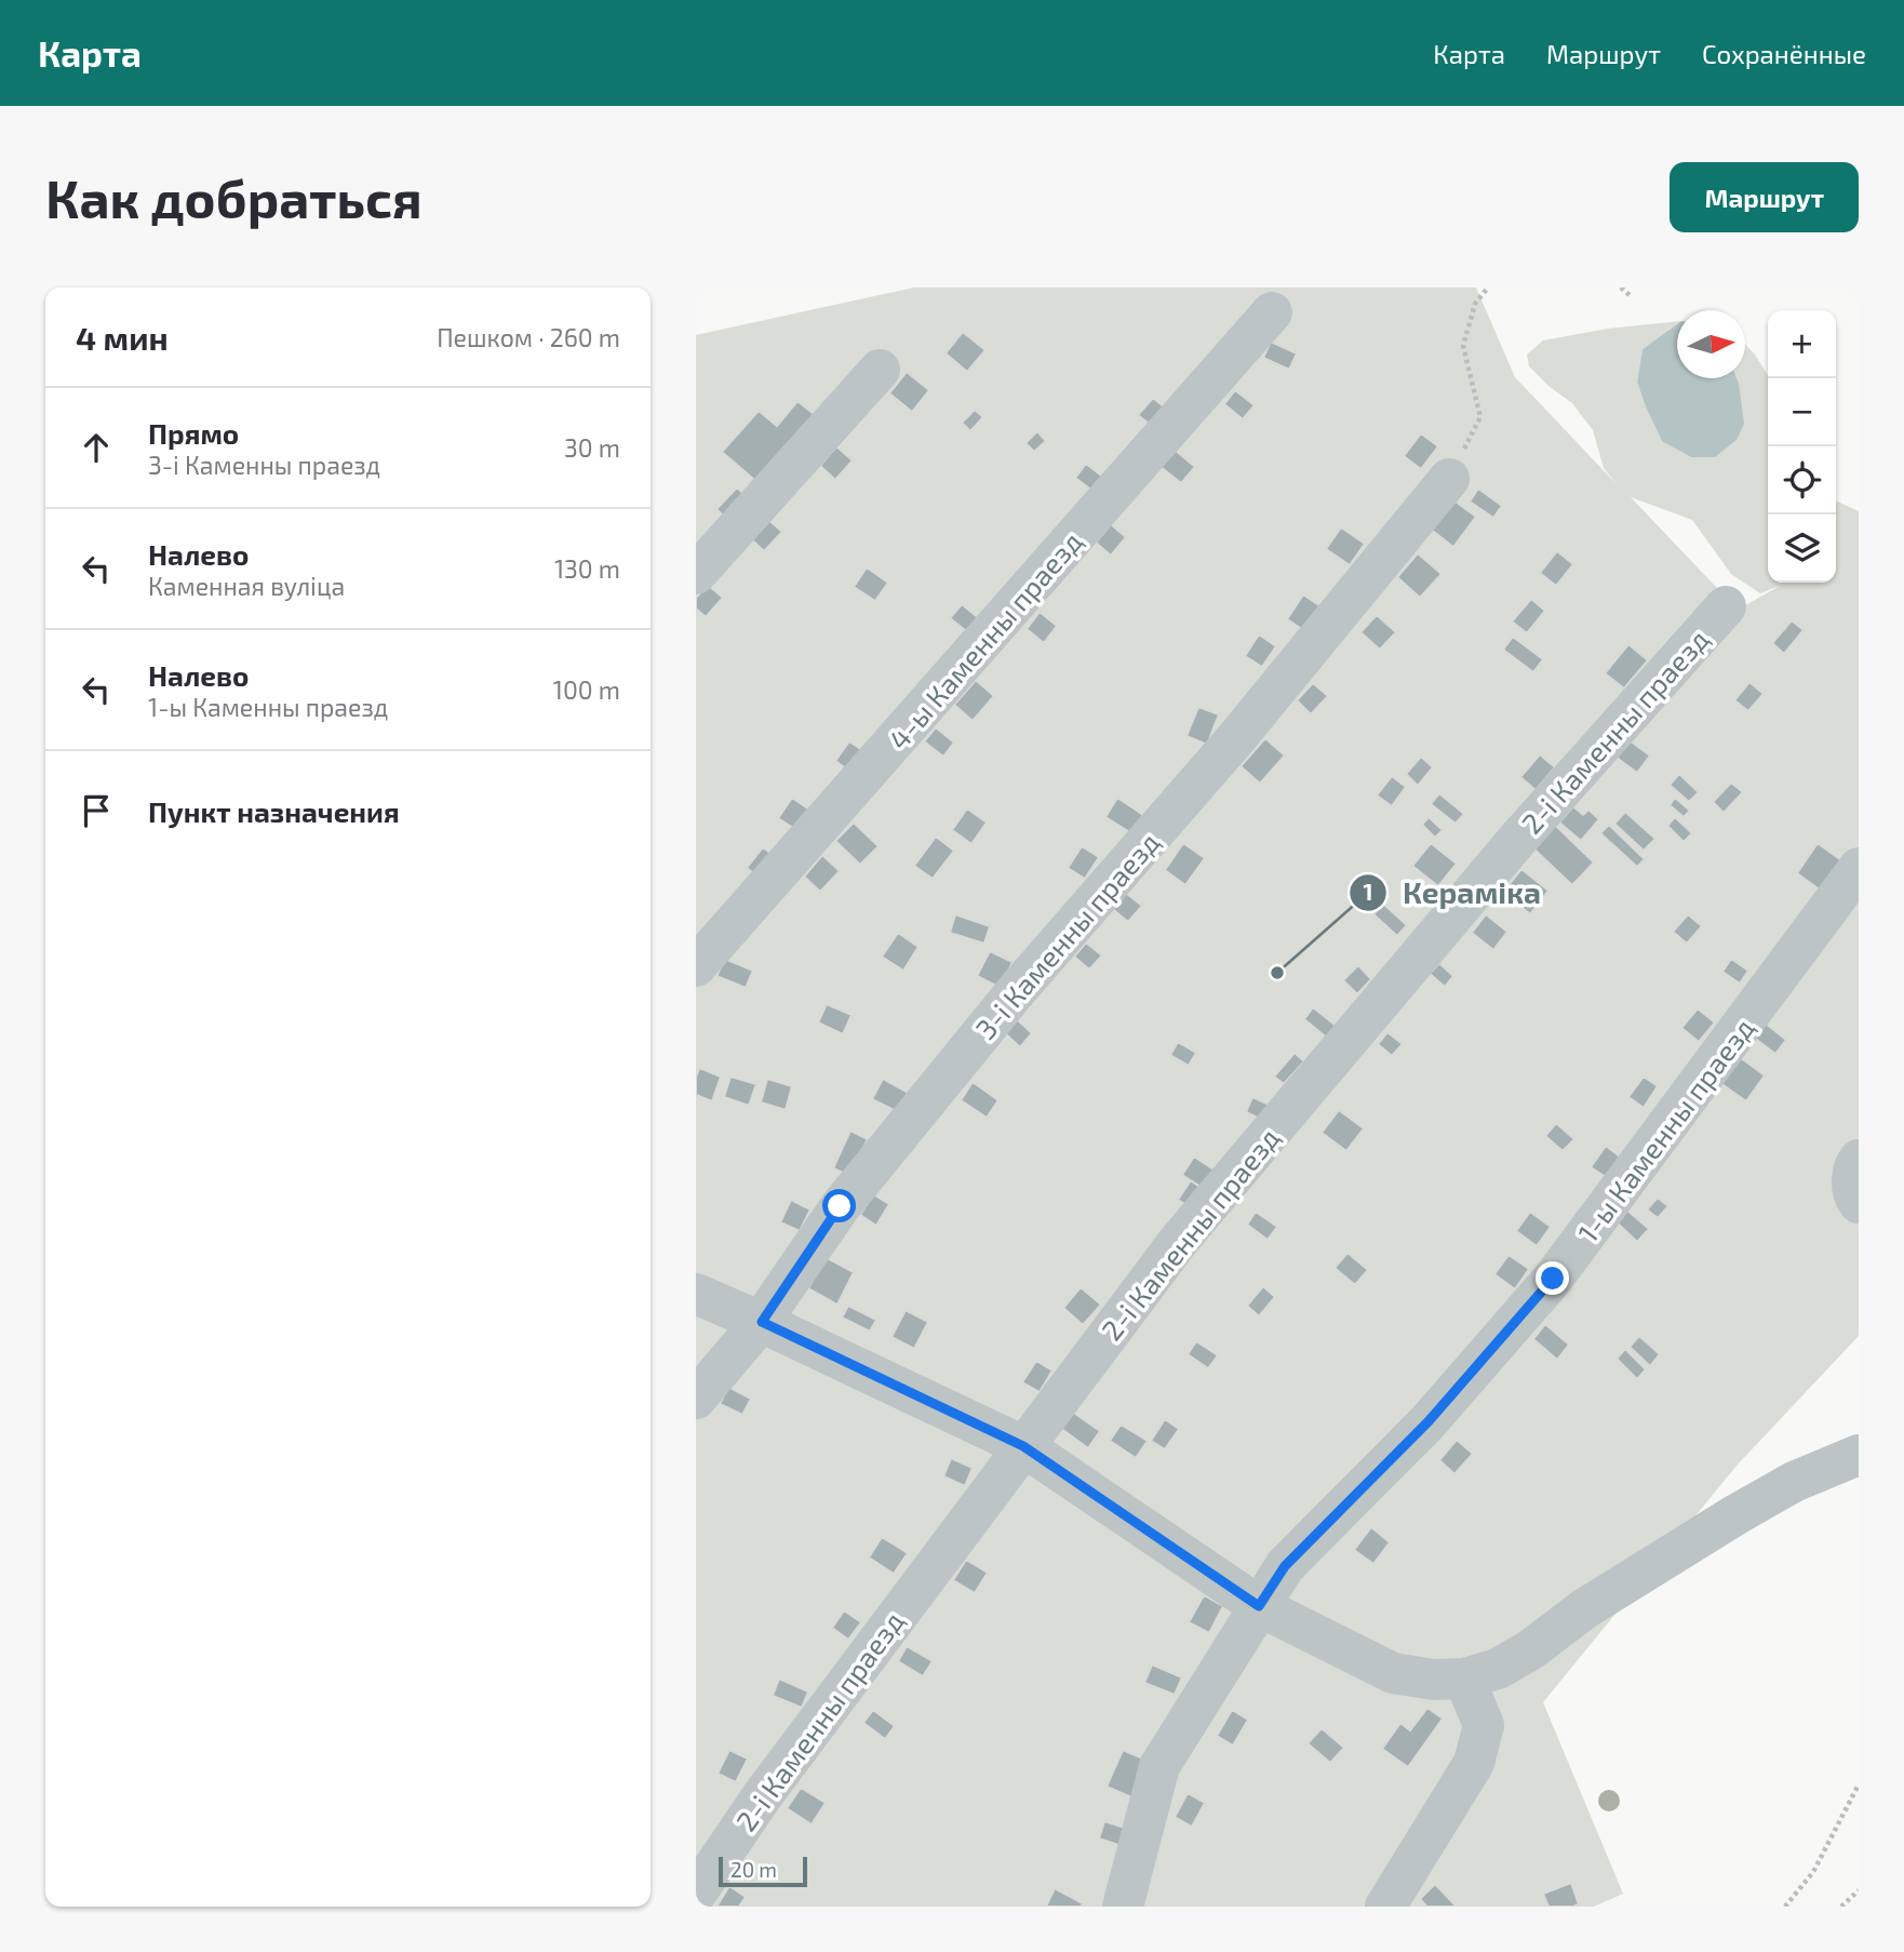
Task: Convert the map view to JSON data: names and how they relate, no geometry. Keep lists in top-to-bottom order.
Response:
{
  "streets": {
    "street": [
      "4-ы Каменны праезд",
      "2-і Каменны праезд",
      "3-і Каменны праезд",
      "1-ы Каменны праезд"
    ]
  },
  "places": ["Кераміка"],
  "scale_bar": "20 m",
  "north": "right",
  "page": {
    "header": "Карта",
    "nav": ["Карта", "Маршрут", "Сохранённые"],
    "buttons": "Маршрут",
    "title": "Как добраться",
    "heading": ["4 мин", "Пешком · 260 m"],
    "map_buttons": ["+", "−"],
    "list": [
      ["Прямо", "3-і Каменны праезд", "30 m"],
      ["Налево", "Каменная вуліца", "130 m"],
      ["Налево", "1-ы Каменны праезд", "100 m"],
      "Пункт назначения"
    ],
    "scale": "20 m"
  }
}
